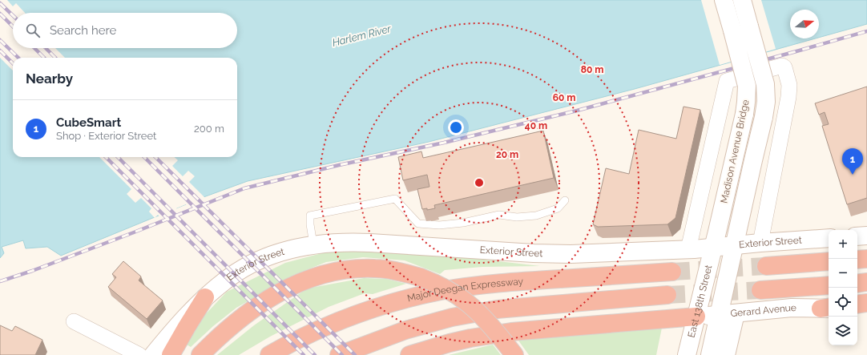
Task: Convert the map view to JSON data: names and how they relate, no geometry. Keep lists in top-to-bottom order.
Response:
{
  "streets": {
    "highway": ["Major Deegan Expressway"],
    "main road": [
      "Madison Avenue Bridge",
      "Exterior Street",
      "East 138th Street",
      "Gerard Avenue"
    ]
  },
  "crossings": [
    ["Madison Avenue Bridge", "Exterior Street"],
    ["Madison Avenue Bridge", "East 138th Street"],
    ["Exterior Street", "East 138th Street"],
    ["East 138th Street", "Gerard Avenue"]
  ],
  "water": ["Harlem River"],
  "north": "right",
  "page": {
    "search": "Search here",
    "heading": "Nearby",
    "list": [
      {
        "mark": "1",
        "name": "CubeSmart",
        "note": "Shop · Exterior Street",
        "value": "200 m"
      }
    ],
    "pins": "1",
    "map_buttons": ["+", "−"]
  },
  "rings": [
    "80 m",
    "60 m",
    "40 m",
    "20 m"
  ]
}
